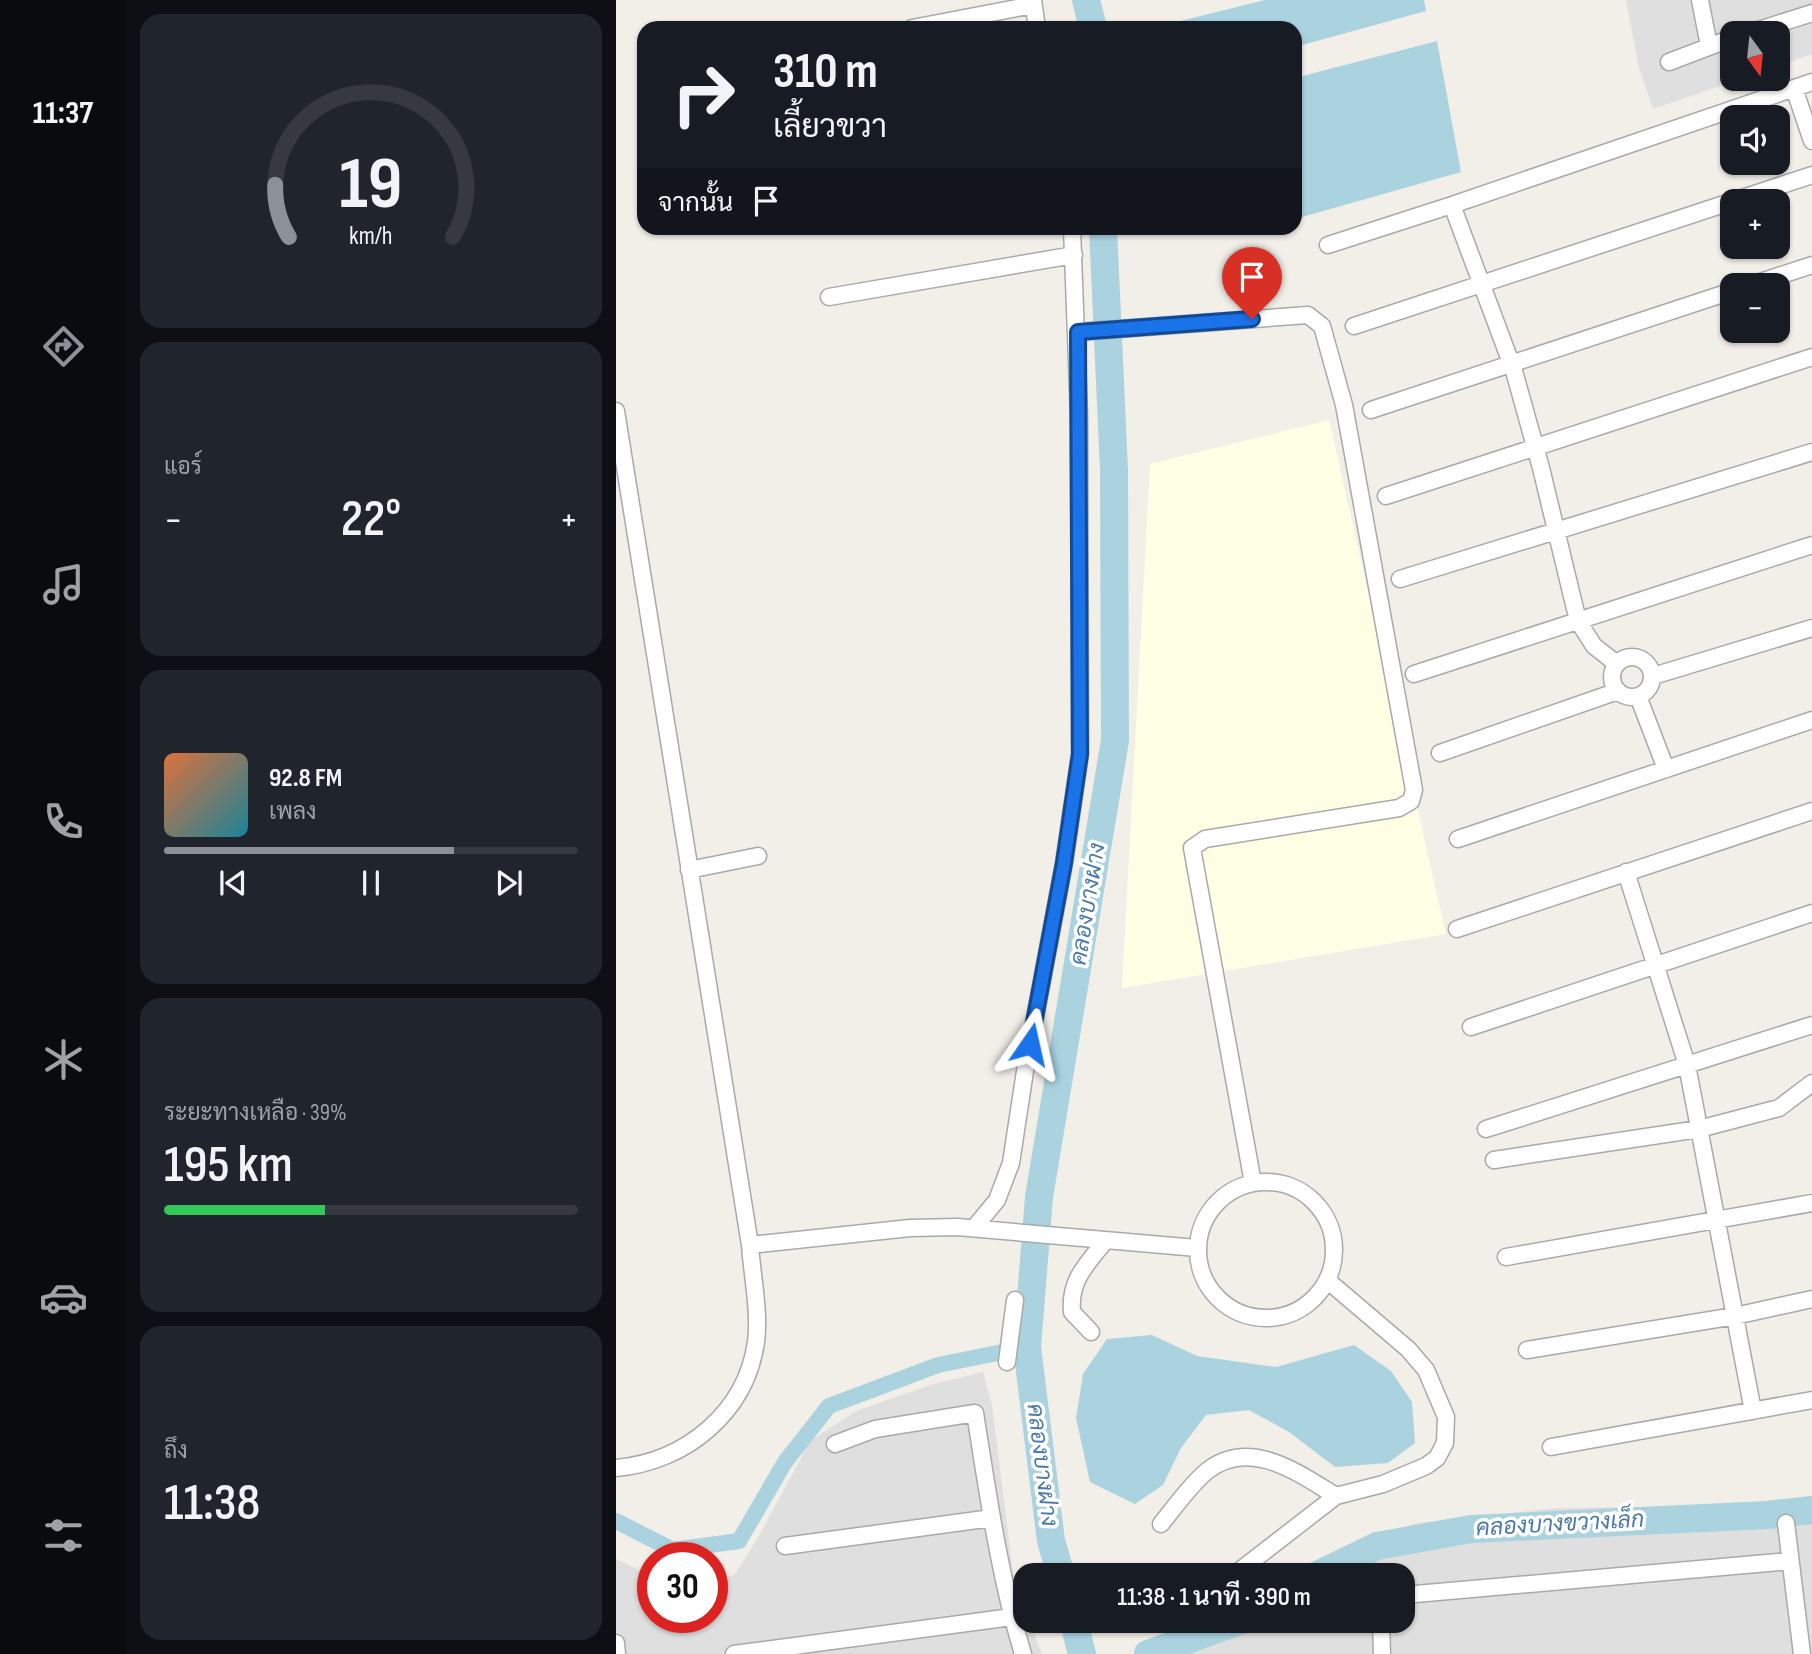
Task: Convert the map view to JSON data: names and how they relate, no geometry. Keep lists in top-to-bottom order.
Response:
{
  "water": ["คลองบางฝาง", "คลองบางขวางเล็ก"],
  "north": "bottom",
  "page": {
    "tabs": "11:37",
    "map_buttons": ["+", "−"],
    "turn": ["310 m", "เลี้ยวขวา"],
    "then": "จากนั้น",
    "tile": [
      "แอร์",
      ["ระยะทางเหลือ · 39%", "195 km"],
      ["ถึง", "11:38"]
    ],
    "heat": ["−", "22°", "+"],
    "song": ["92.8 FM", "เพลง"],
    "limit": "30",
    "trip": "11:38 · 1 นาที · 390 m",
    "gauge": ["19", "km/h"]
  }
}
